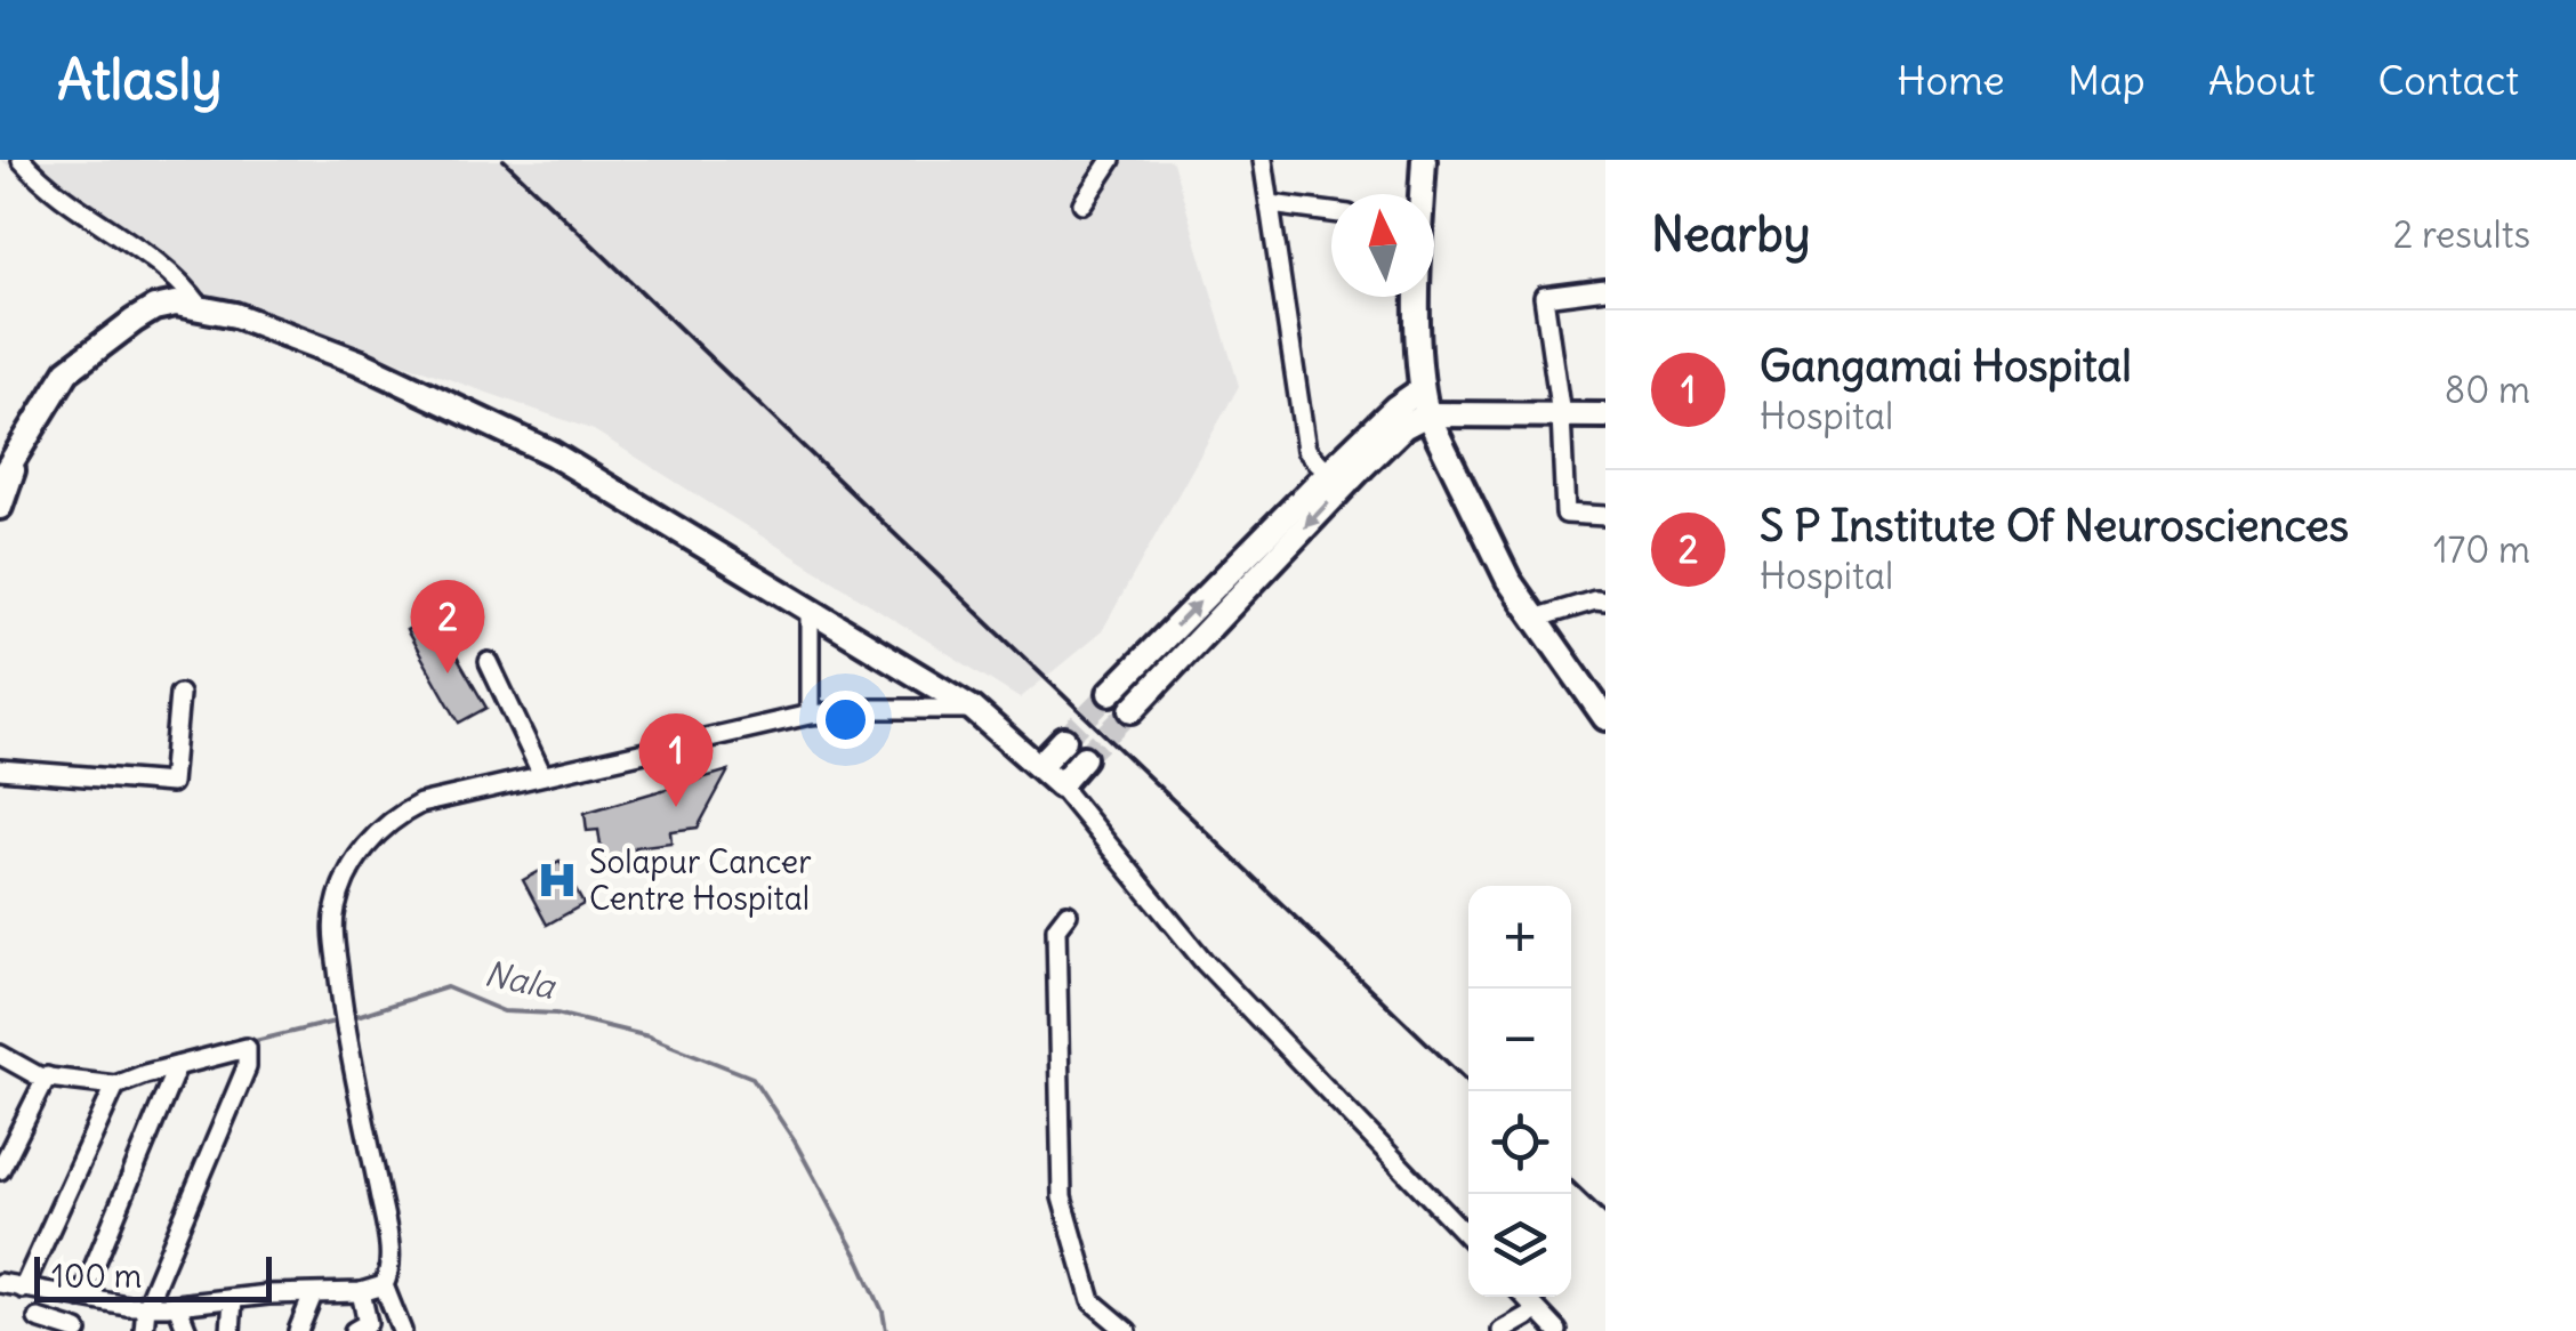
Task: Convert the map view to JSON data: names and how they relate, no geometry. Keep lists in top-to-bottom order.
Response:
{
  "water": ["Nala"],
  "places": {
    "hospital": ["Solapur Cancer Centre Hospital"]
  },
  "scale_bar": "100 m",
  "north": "top",
  "page": {
    "header": "Atlasly",
    "nav": [
      "Home",
      "Map",
      "About",
      "Contact"
    ],
    "heading": ["Nearby", "2 results"],
    "list": [
      {
        "mark": "1",
        "name": "Gangamai Hospital",
        "note": "Hospital",
        "value": "80 m"
      },
      {
        "mark": "2",
        "name": "S P Institute Of Neurosciences",
        "note": "Hospital",
        "value": "170 m"
      }
    ],
    "pins": ["2", "1"],
    "map_buttons": ["+", "−"],
    "scale": "100 m"
  }
}
